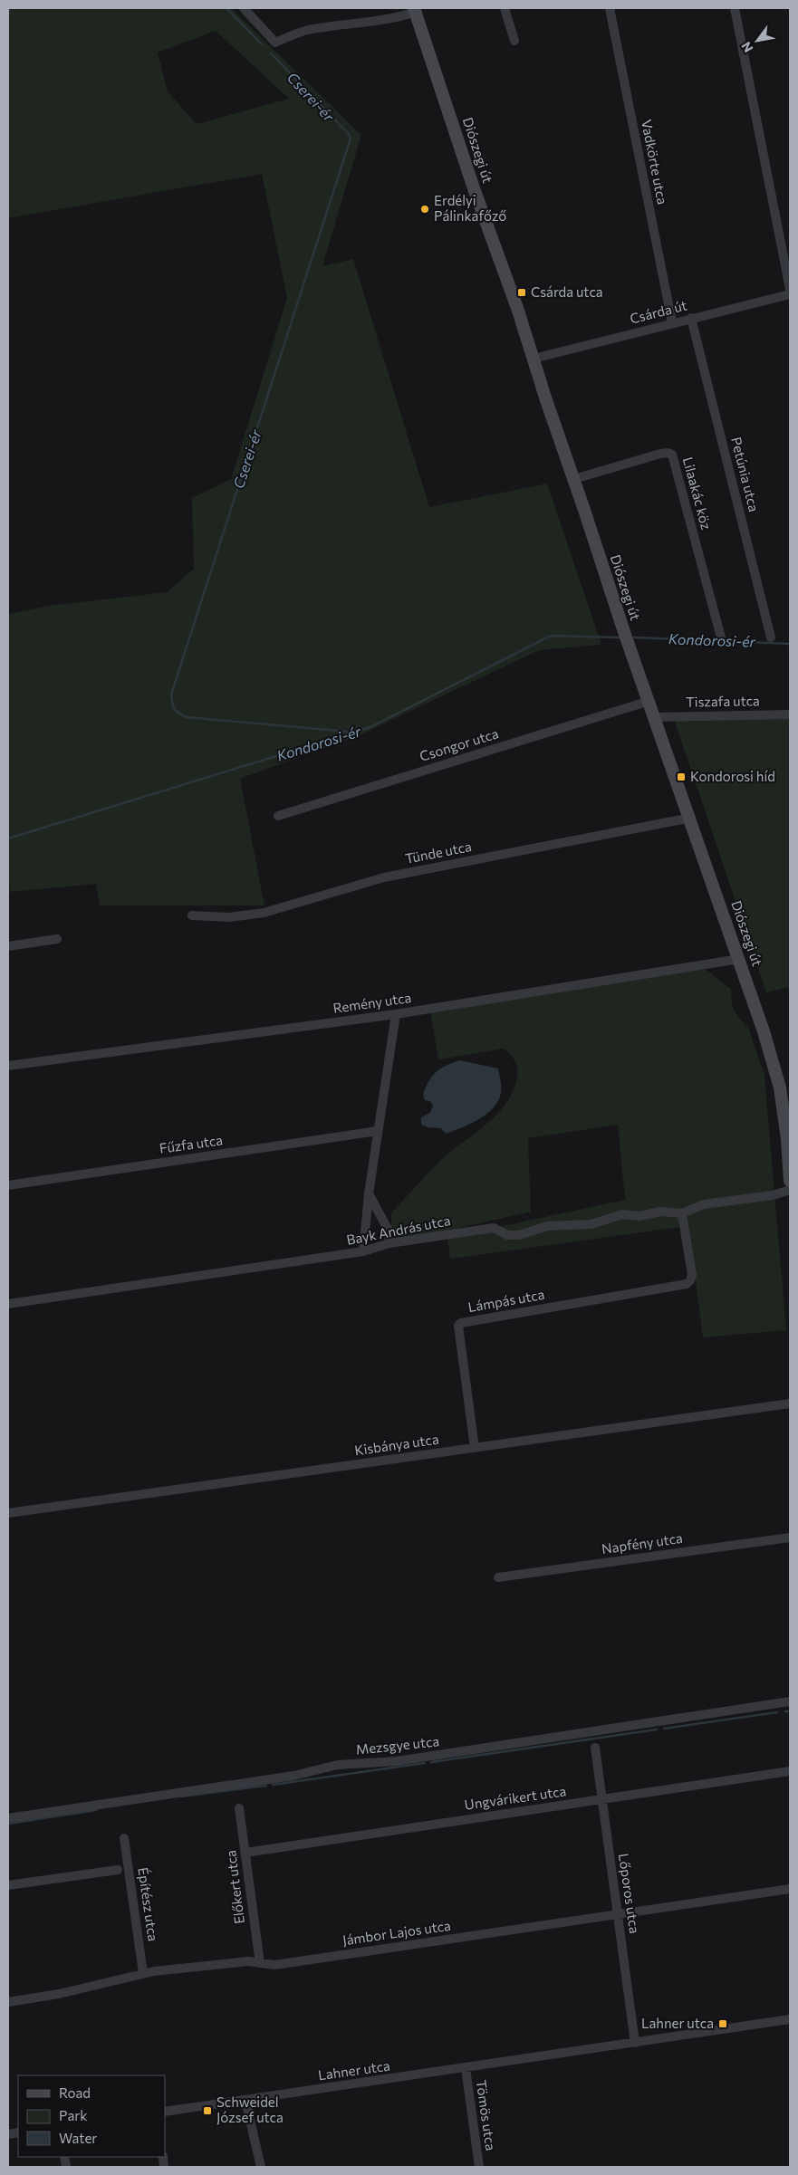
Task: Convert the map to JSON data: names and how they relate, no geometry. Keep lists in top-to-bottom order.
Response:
{
  "streets": {
    "main road": ["Diószegi út"],
    "street": [
      "Vadkörte utca",
      "Csárda út",
      "Petúnia utca",
      "Lilaakác köz",
      "Tiszafa utca",
      "Csongor utca",
      "Tünde utca",
      "Remény utca",
      "Fűzfa utca",
      "Bayk András utca",
      "Lámpás utca",
      "Kisbánya utca",
      "Napfény utca",
      "Mezsgye utca",
      "Ungvárikert utca",
      "Előkert utca",
      "Lőporos utca",
      "Építész utca",
      "Jámbor Lajos utca",
      "Lahner utca",
      "Tömös utca"
    ]
  },
  "crossings": [
    ["Diószegi út", "Csárda út"],
    ["Diószegi út", "Lilaakác köz"],
    ["Diószegi út", "Tiszafa utca"],
    ["Diószegi út", "Csongor utca"],
    ["Diószegi út", "Tünde utca"],
    ["Diószegi út", "Remény utca"],
    ["Vadkörte utca", "Csárda út"],
    ["Csárda út", "Petúnia utca"],
    ["Bayk András utca", "Lámpás utca"],
    ["Lámpás utca", "Kisbánya utca"],
    ["Ungvárikert utca", "Előkert utca"],
    ["Ungvárikert utca", "Lőporos utca"],
    ["Előkert utca", "Jámbor Lajos utca"],
    ["Lőporos utca", "Jámbor Lajos utca"],
    ["Lőporos utca", "Lahner utca"],
    ["Építész utca", "Jámbor Lajos utca"],
    ["Lahner utca", "Tömös utca"]
  ],
  "water": ["Cserei-ér", "Kondorosi-ér"],
  "places": {
    "other": ["Erdélyi Pálinkafőző"],
    "transit": [
      "Csárda utca",
      "Kondorosi híd",
      "Lahner utca",
      "Schweidel József utca"
    ]
  },
  "legend": ["Road", "Park", "Water"],
  "north": "bottom left"
}
